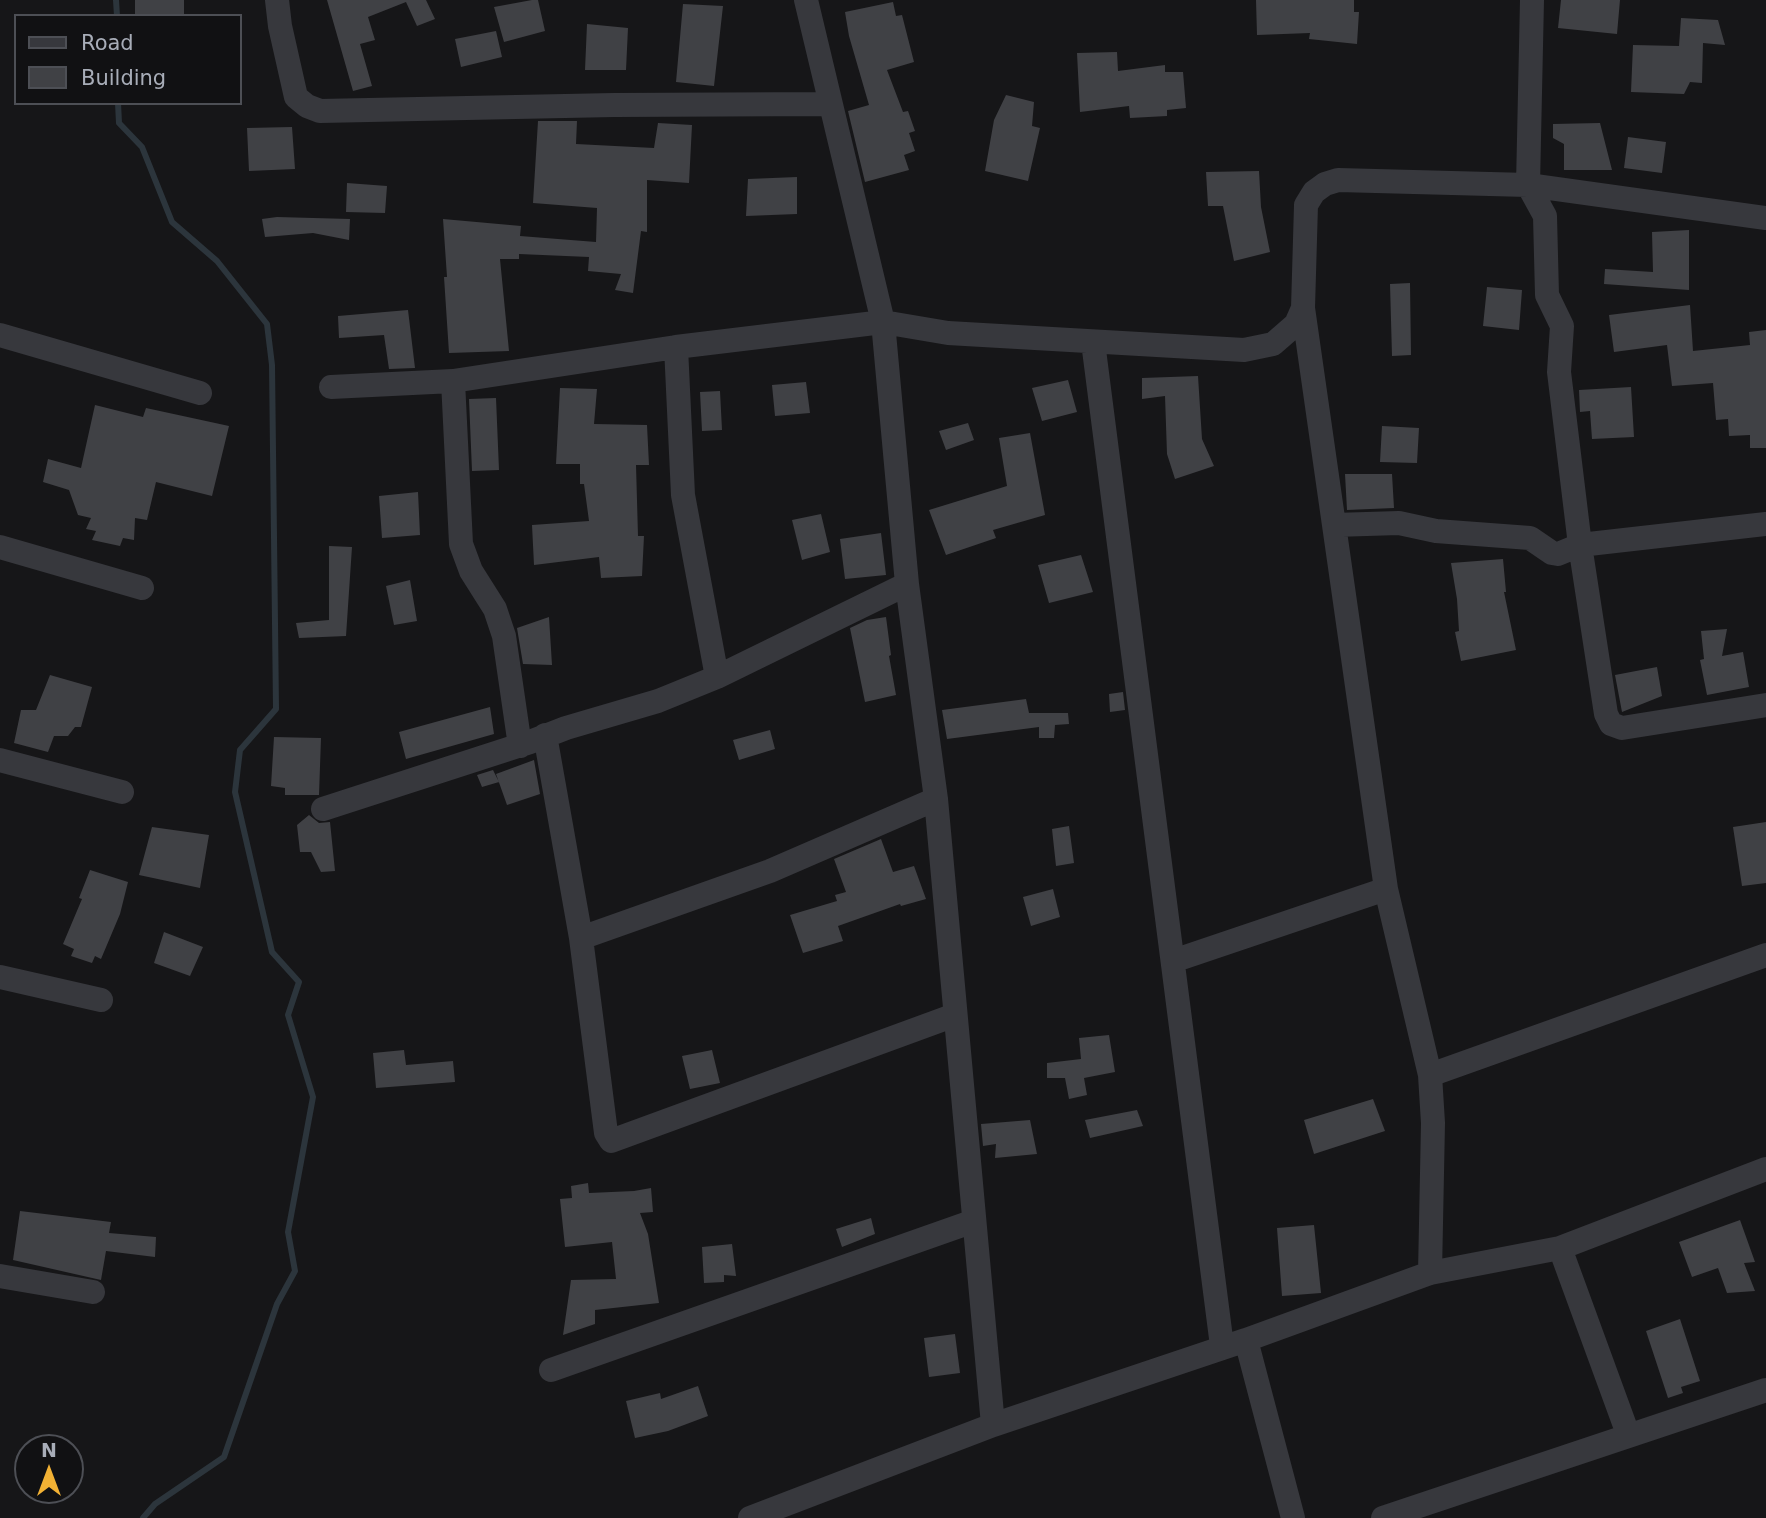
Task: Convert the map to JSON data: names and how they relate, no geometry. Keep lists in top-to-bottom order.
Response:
{
  "legend": ["Road", "Building"],
  "north": "top"
}
